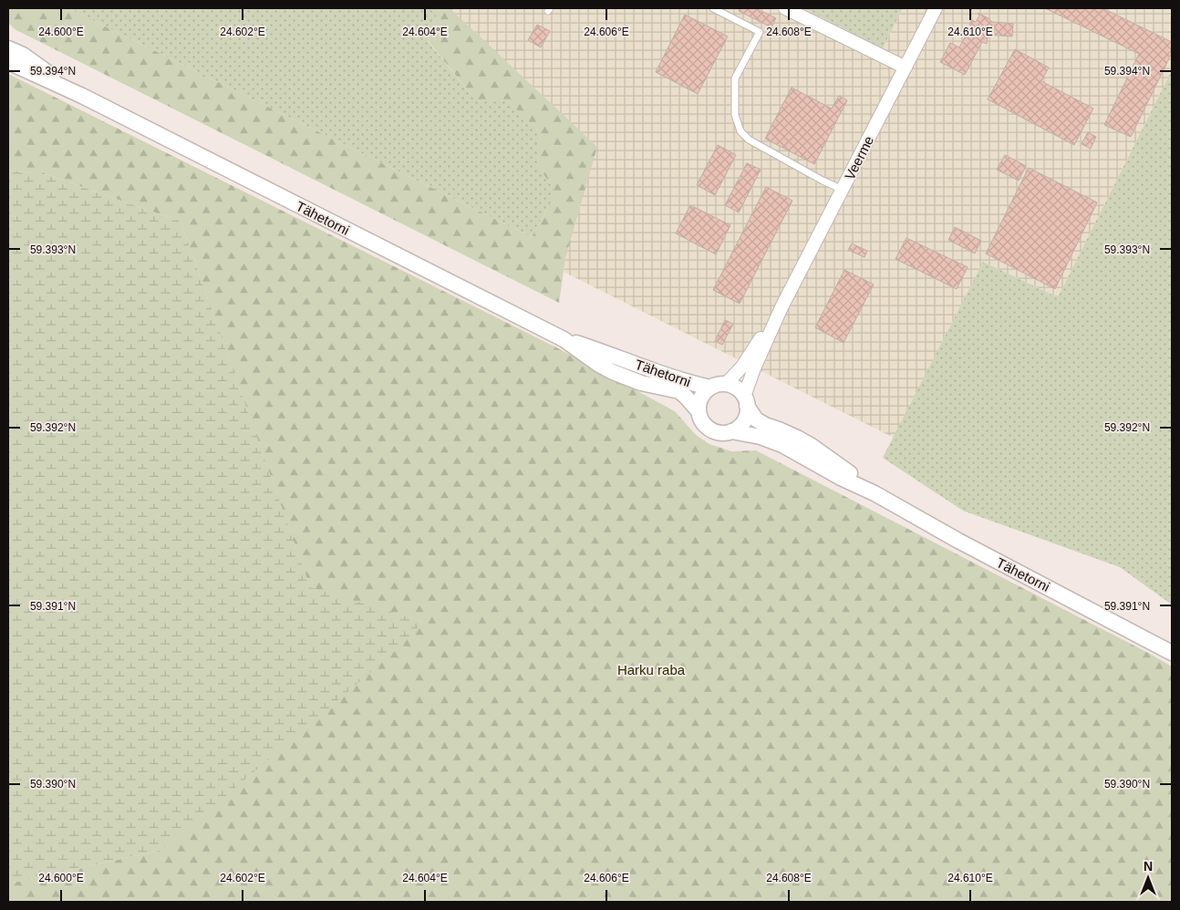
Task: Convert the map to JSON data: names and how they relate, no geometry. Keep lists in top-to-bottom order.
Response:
{
  "streets": {
    "street": ["Veerme", "Tähetorni"]
  },
  "crossings": [
    ["Veerme", "Tähetorni"]
  ],
  "parks": ["Harku raba"],
  "north": "top",
  "coordinates": [
    "24.600°E",
    "24.602°E",
    "24.604°E",
    "24.606°E",
    "24.608°E",
    "24.610°E",
    "59.394°N",
    "59.393°N",
    "59.392°N",
    "59.391°N",
    "59.390°N"
  ]
}
